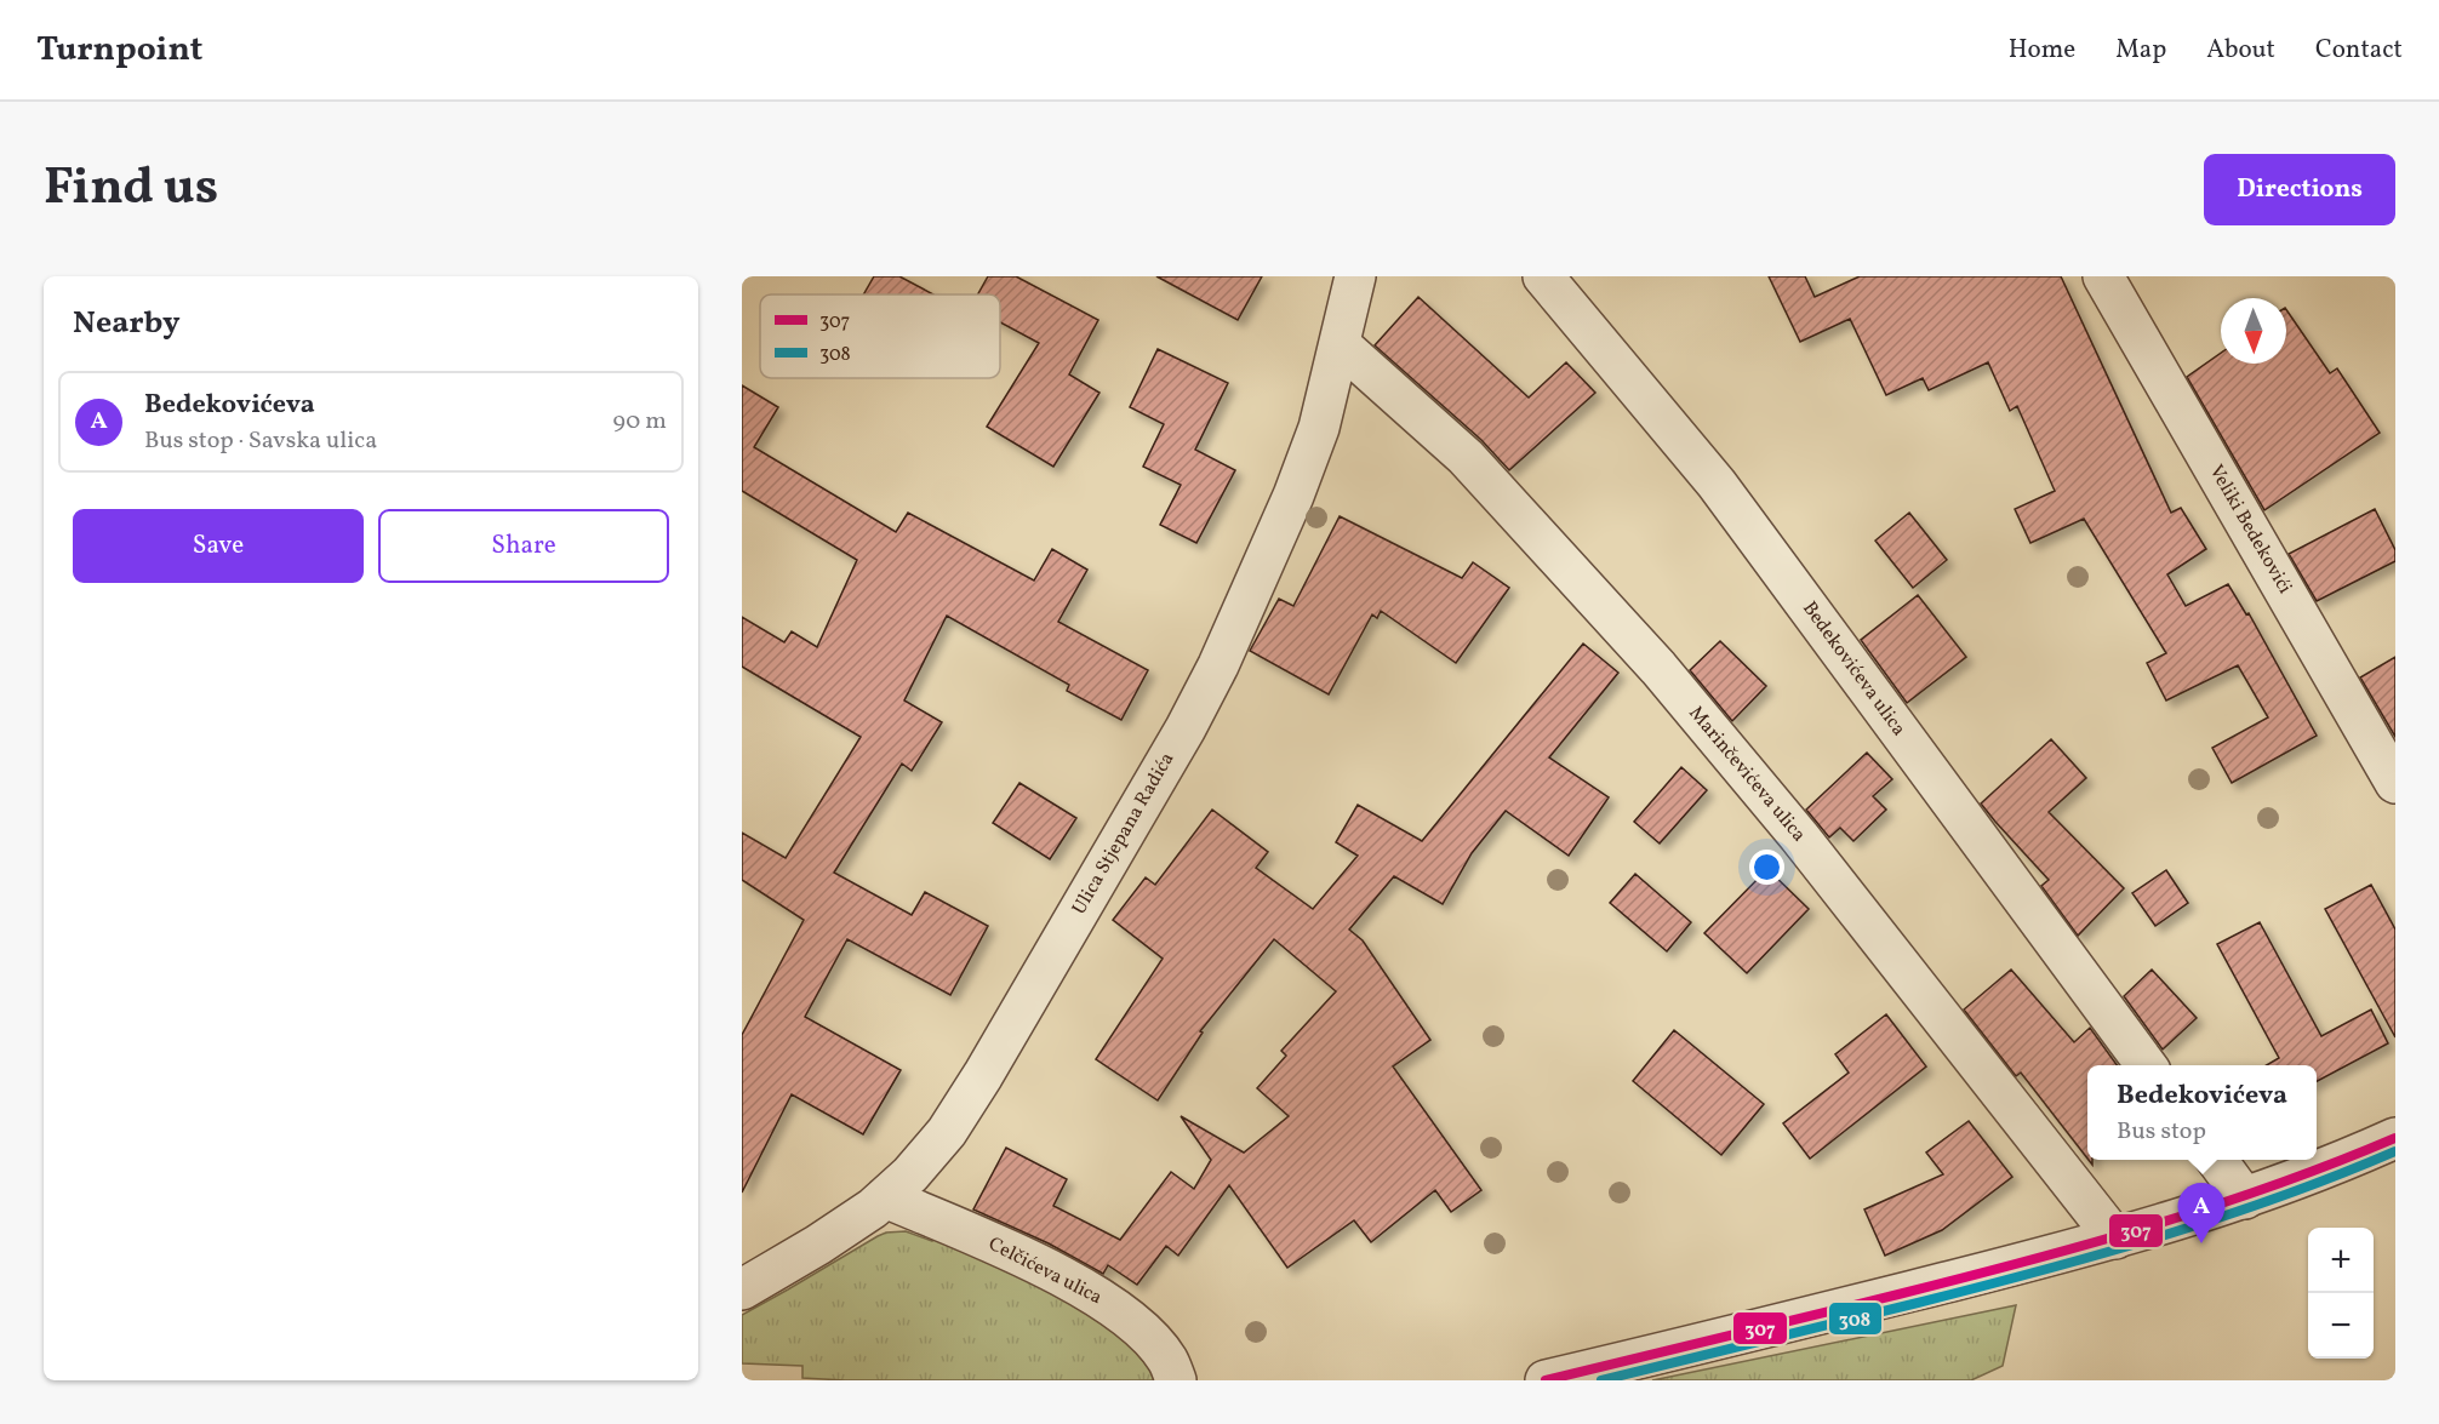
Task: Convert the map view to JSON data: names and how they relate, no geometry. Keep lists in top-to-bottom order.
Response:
{
  "streets": {
    "street": [
      "Veliki Bedekovići",
      "Bedekovićeva ulica",
      "Marinčevićeva ulica",
      "Ulica Stjepana Radića",
      "Celčićeva ulica"
    ]
  },
  "crossings": [
    ["Marinčevićeva ulica", "Ulica Stjepana Radića"],
    ["Ulica Stjepana Radića", "Celčićeva ulica"]
  ],
  "lines": ["transit line 307", "transit line 308"],
  "legend": ["307", "308"],
  "north": "bottom",
  "page": {
    "header": "Turnpoint",
    "nav": [
      "Home",
      "Map",
      "About",
      "Contact"
    ],
    "title": "Find us",
    "buttons": [
      "Directions",
      ["Save", "Share"]
    ],
    "heading": "Nearby",
    "list": [
      {
        "mark": "A",
        "name": "Bedekovićeva",
        "note": "Bus stop · Savska ulica",
        "value": "90 m"
      }
    ],
    "popup": ["Bedekovićeva", "Bus stop"],
    "pins": "A",
    "map_buttons": ["+", "−"]
  }
}
